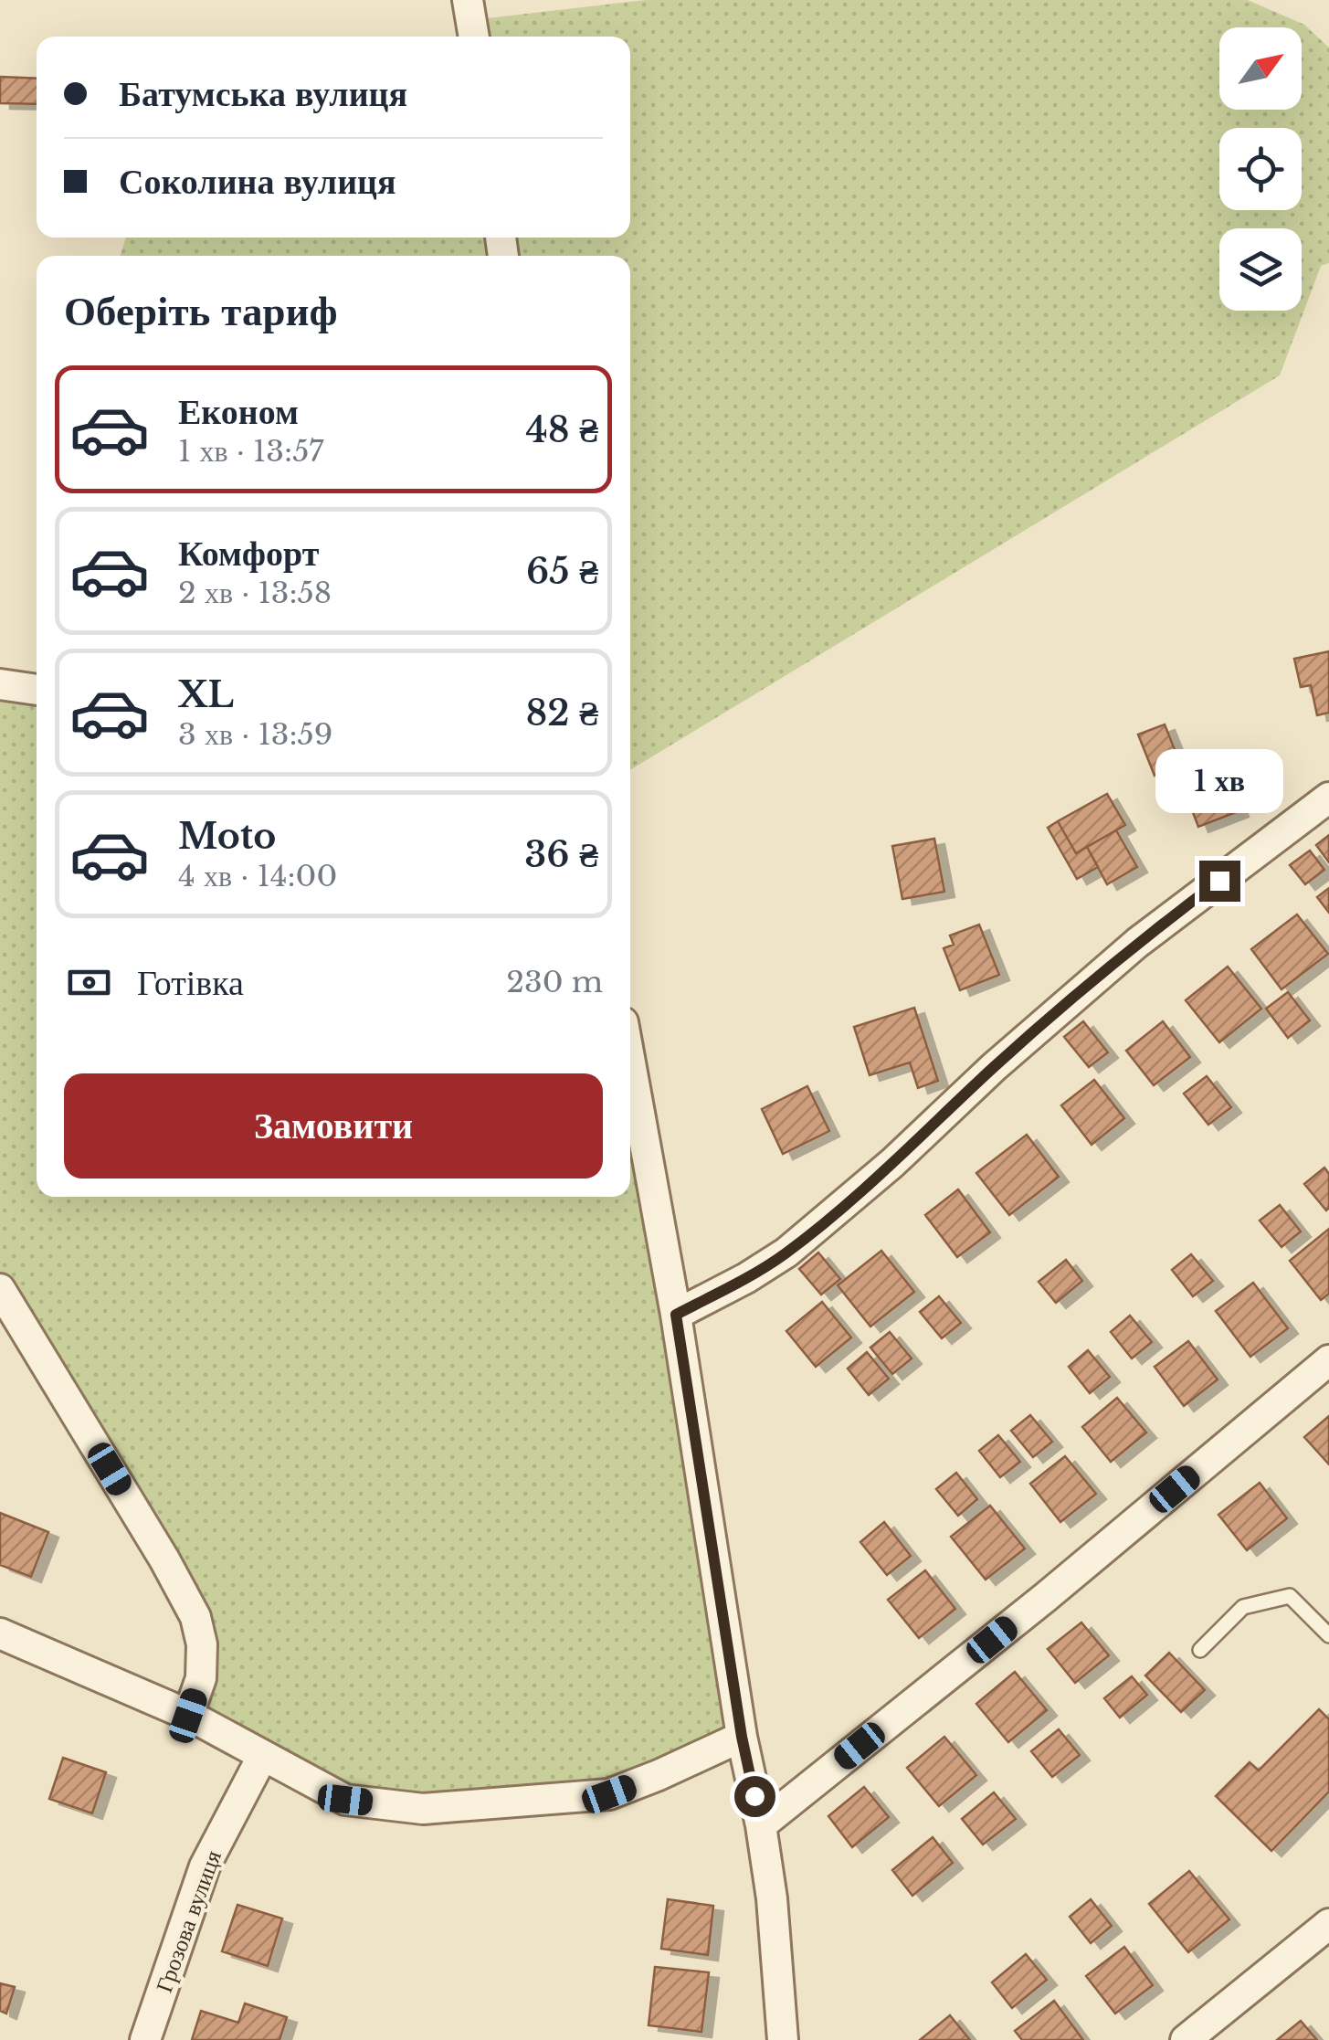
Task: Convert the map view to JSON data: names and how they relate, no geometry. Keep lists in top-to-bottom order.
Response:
{
  "streets": {
    "street": ["Грозова вулиця"]
  },
  "north": "top right",
  "page": {
    "banner": ["Батумська вулиця", "Соколина вулиця"],
    "heading": "Оберіть тариф",
    "list": [
      {
        "name": "Економ",
        "note": "1 хв · 13:57",
        "value": "48 ₴"
      },
      {
        "name": "Комфорт",
        "note": "2 хв · 13:58",
        "value": "65 ₴"
      },
      {
        "name": "XL",
        "note": "3 хв · 13:59",
        "value": "82 ₴"
      },
      {
        "name": "Moto",
        "note": "4 хв · 14:00",
        "value": "36 ₴"
      }
    ],
    "bubble": "1 хв",
    "pay": ["Готівка", "230 m"],
    "buttons": "Замовити"
  }
}
